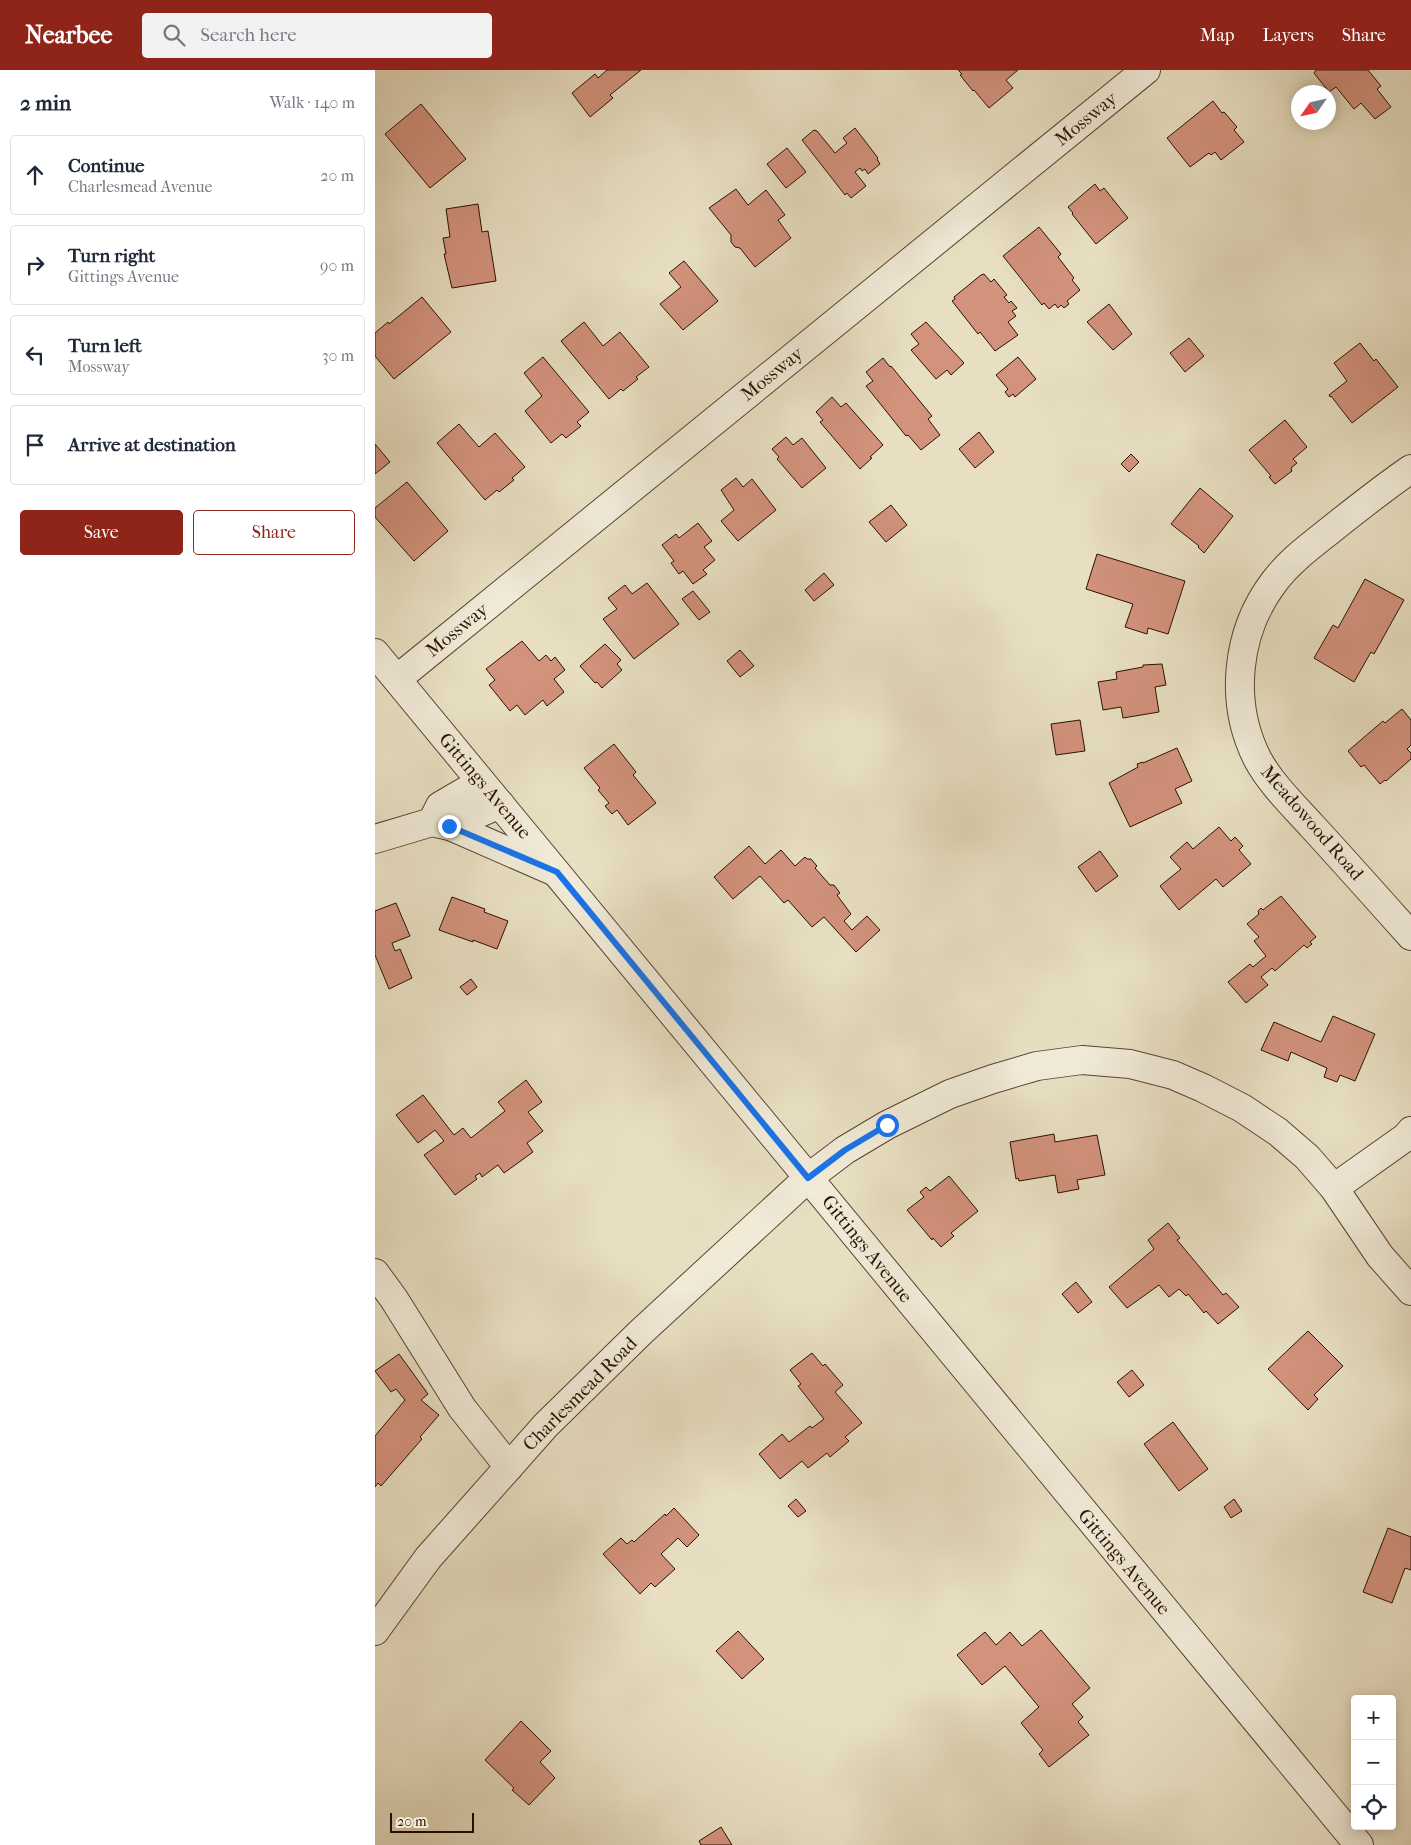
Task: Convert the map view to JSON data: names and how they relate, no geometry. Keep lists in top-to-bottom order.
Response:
{
  "streets": {
    "street": [
      "Mossway",
      "Gittings Avenue",
      "Meadowood Road",
      "Charlesmead Road"
    ]
  },
  "crossings": [
    ["Mossway", "Gittings Avenue"],
    ["Gittings Avenue", "Charlesmead Road"]
  ],
  "scale_bar": "20 m",
  "north": "bottom left",
  "page": {
    "header": "Nearbee",
    "search": "Search here",
    "nav": ["Map", "Layers", "Share"],
    "heading": ["2 min", "Walk · 140 m"],
    "list": [
      ["Continue", "Charlesmead Avenue", "20 m"],
      ["Turn right", "Gittings Avenue", "90 m"],
      ["Turn left", "Mossway", "30 m"],
      "Arrive at destination"
    ],
    "buttons": ["Save", "Share"],
    "map_buttons": ["+", "−"],
    "scale": "20 m"
  }
}
